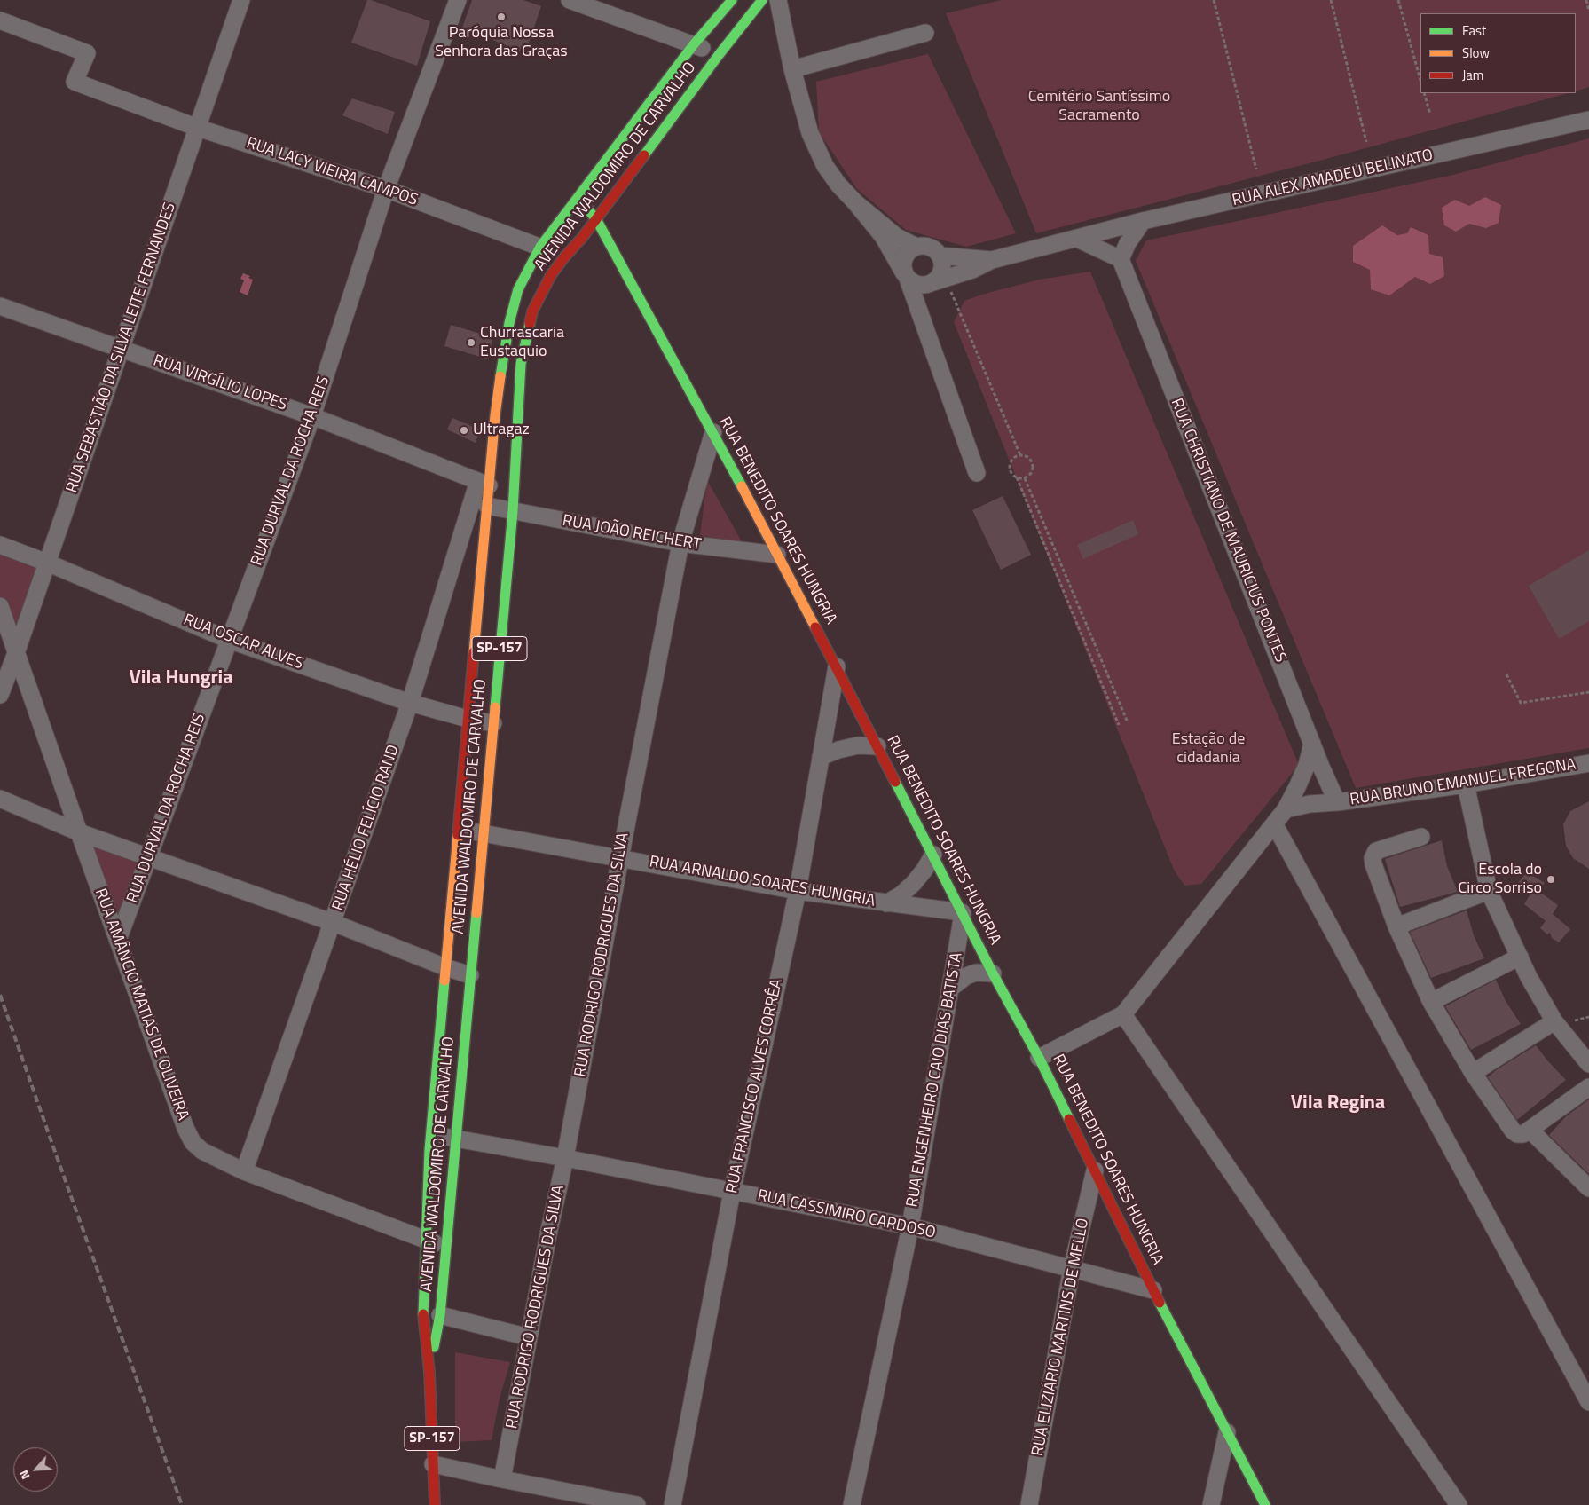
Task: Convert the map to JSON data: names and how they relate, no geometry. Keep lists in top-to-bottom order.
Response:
{
  "streets": {
    "main road": ["AVENIDA WALDOMIRO DE CARVALHO", "RUA BENEDITO SOARES HUNGRIA", "SP-157"],
    "street": [
      "RUA LACY VIEIRA CAMPOS",
      "RUA ALEX AMADEU BELINATO",
      "RUA SEBASTIÃO DA SILVA LEITE FERNANDES",
      "RUA VIRGÍLIO LOPES",
      "RUA DURVAL DA ROCHA REIS",
      "RUA CHRISTIANO DE MAURICIUS PONTES",
      "RUA JOÃO REICHERT",
      "RUA OSCAR ALVES",
      "RUA BRUNO EMANUEL FREGONA",
      "RUA HÉLIO FELÍCIO RAND",
      "RUA ARNALDO SOARES HUNGRIA",
      "RUA RODRIGO RODRIGUES DA SILVA",
      "RUA AMÂNCIO MATIAS DE OLIVEIRA",
      "RUA ENGENHEIRO CAIO DIAS BATISTA",
      "RUA FRANCISCO ALVES CORRÊA",
      "RUA CASSIMIRO CARDOSO",
      "RUA ELIZIÁRIO MARTINS DE MELLO"
    ]
  },
  "crossings": [
    ["AVENIDA WALDOMIRO DE CARVALHO", "RUA LACY VIEIRA CAMPOS"],
    ["AVENIDA WALDOMIRO DE CARVALHO", "RUA VIRGÍLIO LOPES"],
    ["AVENIDA WALDOMIRO DE CARVALHO", "RUA BENEDITO SOARES HUNGRIA"],
    ["AVENIDA WALDOMIRO DE CARVALHO", "RUA JOÃO REICHERT"],
    ["AVENIDA WALDOMIRO DE CARVALHO", "RUA OSCAR ALVES"],
    ["AVENIDA WALDOMIRO DE CARVALHO", "RUA HÉLIO FELÍCIO RAND"],
    ["AVENIDA WALDOMIRO DE CARVALHO", "RUA ARNALDO SOARES HUNGRIA"],
    ["AVENIDA WALDOMIRO DE CARVALHO", "RUA AMÂNCIO MATIAS DE OLIVEIRA"],
    ["AVENIDA WALDOMIRO DE CARVALHO", "RUA CASSIMIRO CARDOSO"],
    ["RUA LACY VIEIRA CAMPOS", "RUA SEBASTIÃO DA SILVA LEITE FERNANDES"],
    ["RUA LACY VIEIRA CAMPOS", "RUA DURVAL DA ROCHA REIS"],
    ["RUA SEBASTIÃO DA SILVA LEITE FERNANDES", "RUA VIRGÍLIO LOPES"],
    ["RUA SEBASTIÃO DA SILVA LEITE FERNANDES", "RUA OSCAR ALVES"],
    ["RUA SEBASTIÃO DA SILVA LEITE FERNANDES", "RUA AMÂNCIO MATIAS DE OLIVEIRA"],
    ["RUA VIRGÍLIO LOPES", "RUA DURVAL DA ROCHA REIS"],
    ["RUA VIRGÍLIO LOPES", "RUA HÉLIO FELÍCIO RAND"],
    ["RUA DURVAL DA ROCHA REIS", "RUA OSCAR ALVES"],
    ["RUA DURVAL DA ROCHA REIS", "RUA AMÂNCIO MATIAS DE OLIVEIRA"],
    ["RUA BENEDITO SOARES HUNGRIA", "RUA JOÃO REICHERT"],
    ["RUA BENEDITO SOARES HUNGRIA", "RUA ARNALDO SOARES HUNGRIA"],
    ["RUA BENEDITO SOARES HUNGRIA", "RUA RODRIGO RODRIGUES DA SILVA"],
    ["RUA BENEDITO SOARES HUNGRIA", "RUA ENGENHEIRO CAIO DIAS BATISTA"],
    ["RUA BENEDITO SOARES HUNGRIA", "RUA FRANCISCO ALVES CORRÊA"],
    ["RUA BENEDITO SOARES HUNGRIA", "RUA CASSIMIRO CARDOSO"],
    ["RUA BENEDITO SOARES HUNGRIA", "RUA ELIZIÁRIO MARTINS DE MELLO"],
    ["RUA CHRISTIANO DE MAURICIUS PONTES", "RUA BRUNO EMANUEL FREGONA"],
    ["RUA JOÃO REICHERT", "RUA RODRIGO RODRIGUES DA SILVA"],
    ["RUA OSCAR ALVES", "RUA HÉLIO FELÍCIO RAND"],
    ["RUA HÉLIO FELÍCIO RAND", "RUA AMÂNCIO MATIAS DE OLIVEIRA"],
    ["RUA ARNALDO SOARES HUNGRIA", "RUA RODRIGO RODRIGUES DA SILVA"],
    ["RUA ARNALDO SOARES HUNGRIA", "RUA ENGENHEIRO CAIO DIAS BATISTA"],
    ["RUA ARNALDO SOARES HUNGRIA", "RUA FRANCISCO ALVES CORRÊA"],
    ["RUA RODRIGO RODRIGUES DA SILVA", "RUA CASSIMIRO CARDOSO"],
    ["RUA ENGENHEIRO CAIO DIAS BATISTA", "RUA CASSIMIRO CARDOSO"],
    ["RUA FRANCISCO ALVES CORRÊA", "RUA CASSIMIRO CARDOSO"],
    ["RUA CASSIMIRO CARDOSO", "RUA ELIZIÁRIO MARTINS DE MELLO"]
  ],
  "districts": ["Vila Hungria", "Vila Regina"],
  "parks": ["Cemitério Santíssimo Sacramento", "Estação de cidadania"],
  "places": [
    "Paróquia Nossa Senhora das Graças",
    "Churrascaria Eustaquio",
    "Ultragaz",
    "Escola do Circo Sorriso"
  ],
  "legend": ["Fast", "Slow", "Jam"],
  "north": "bottom left"
}
